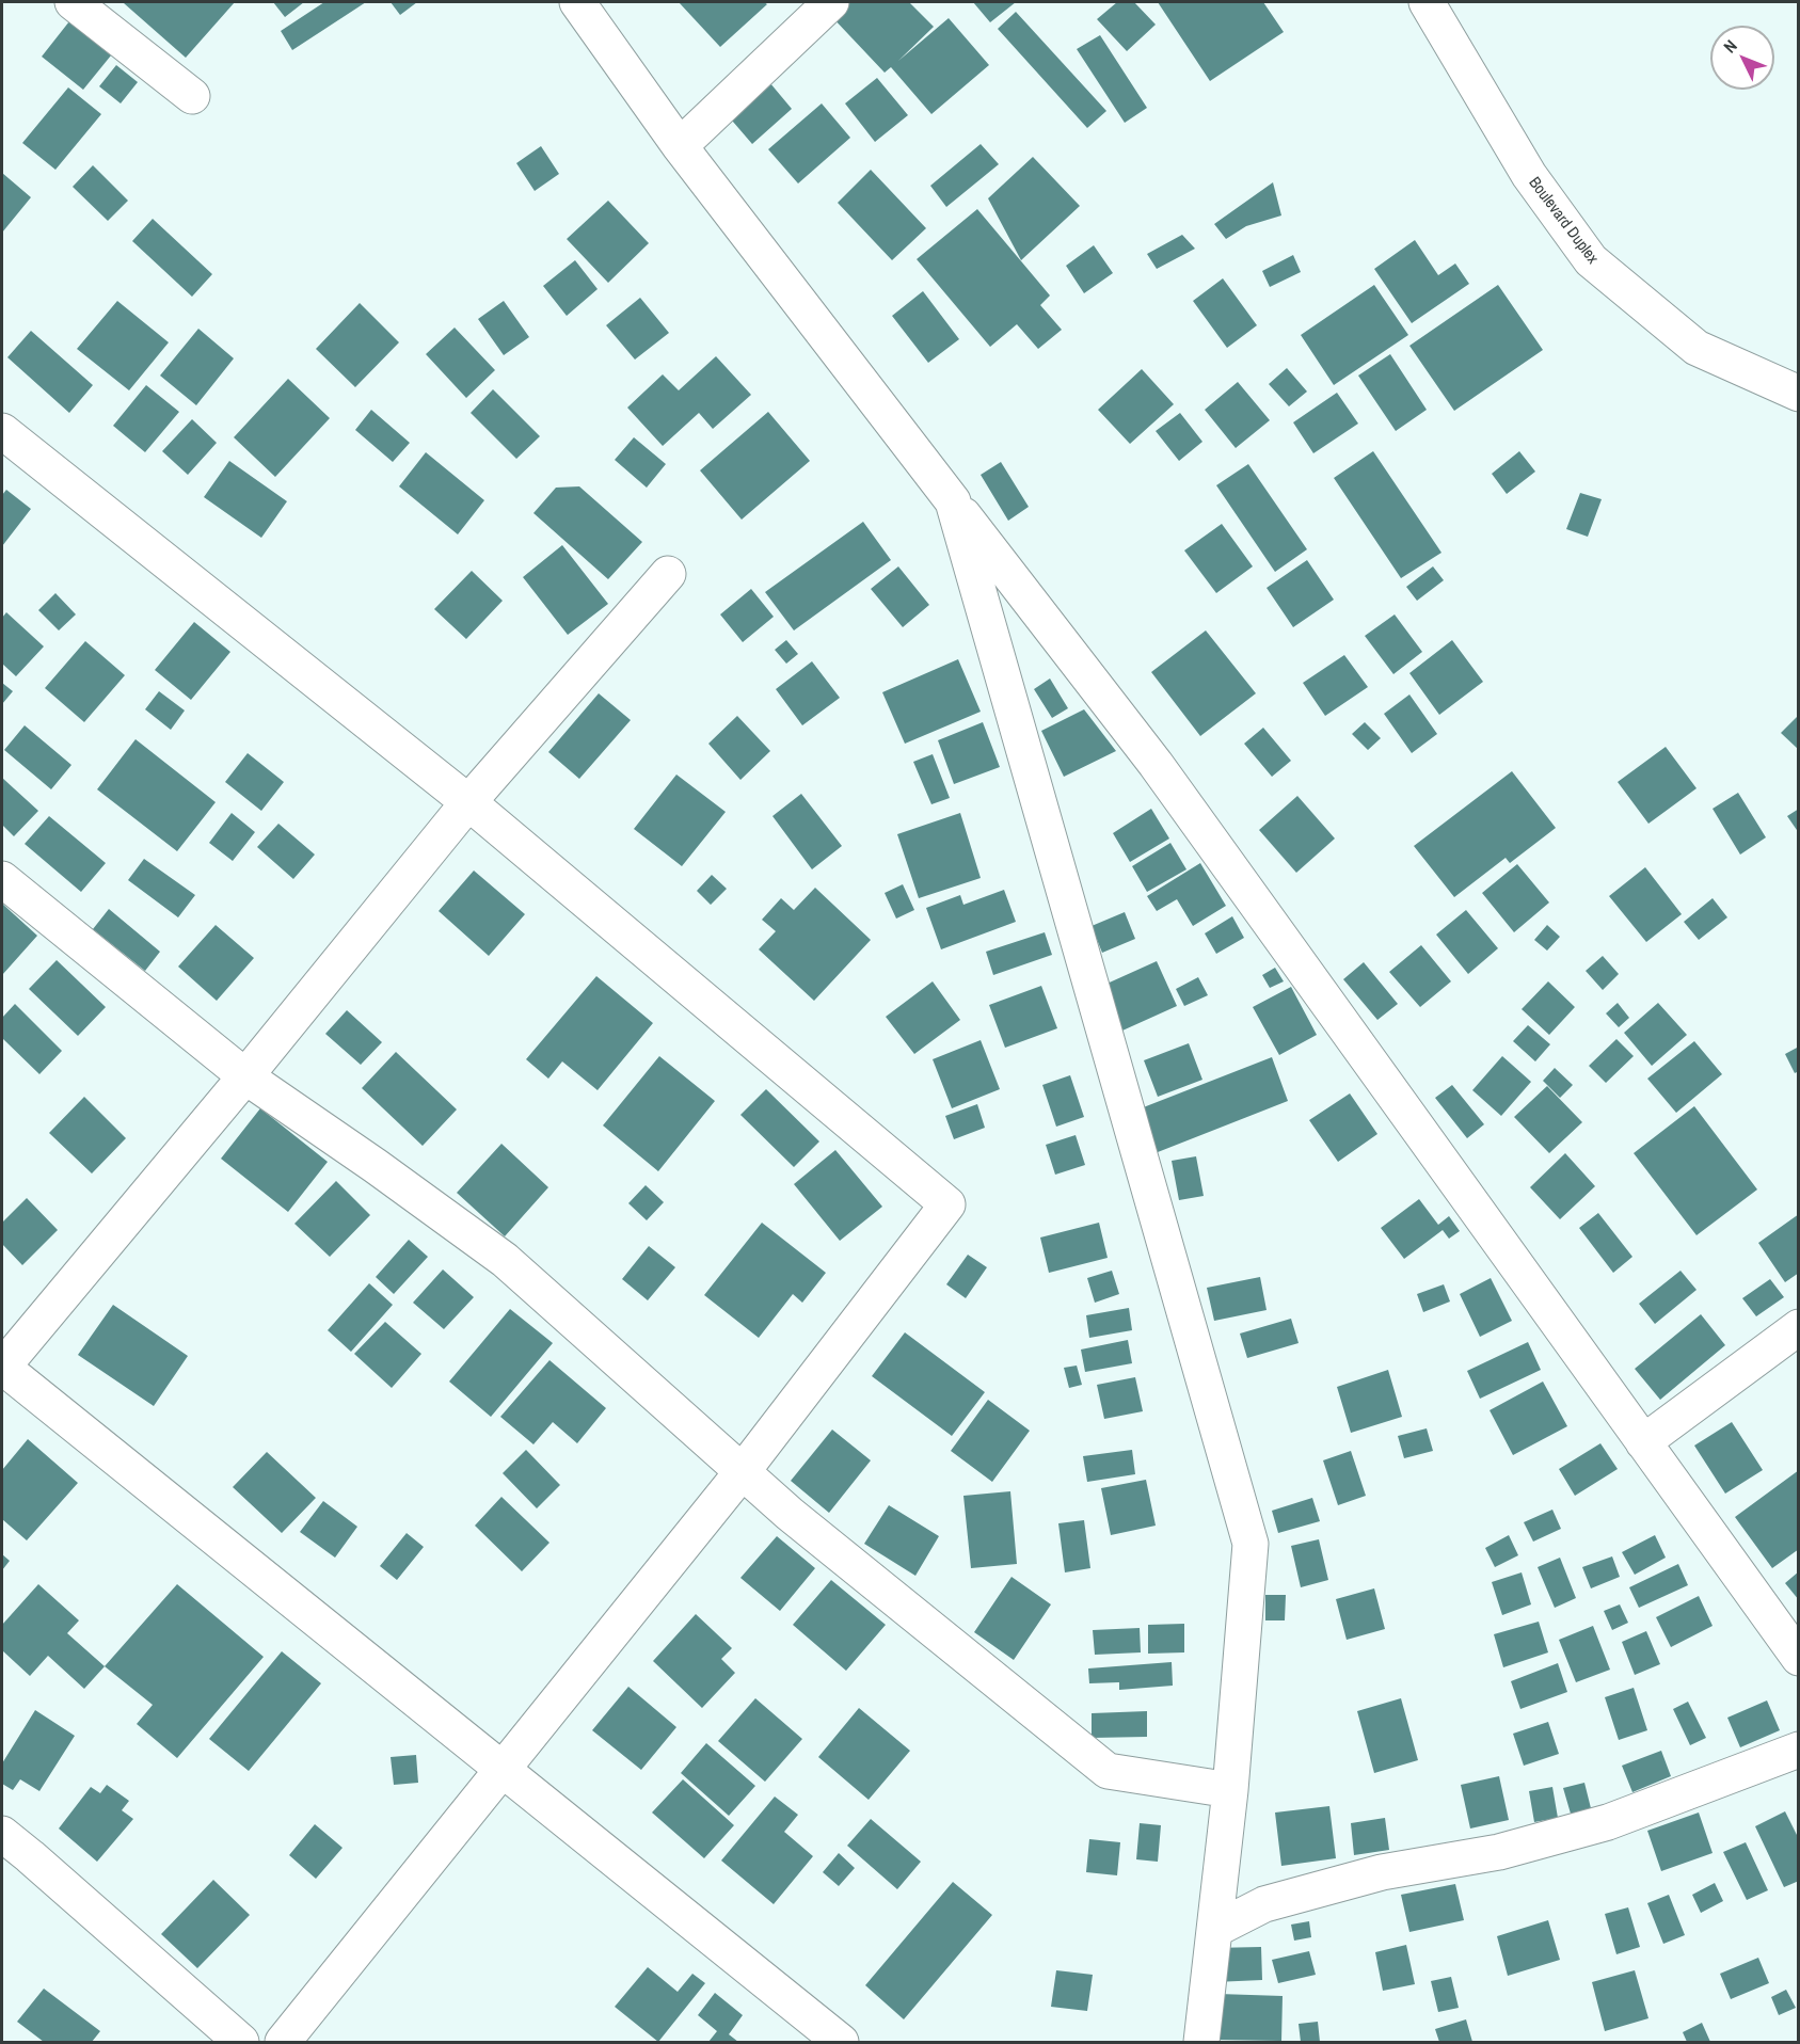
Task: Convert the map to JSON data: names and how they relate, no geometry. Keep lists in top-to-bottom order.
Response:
{
  "streets": {
    "street": ["Boulevard Duplex"]
  },
  "north": "top left"
}
